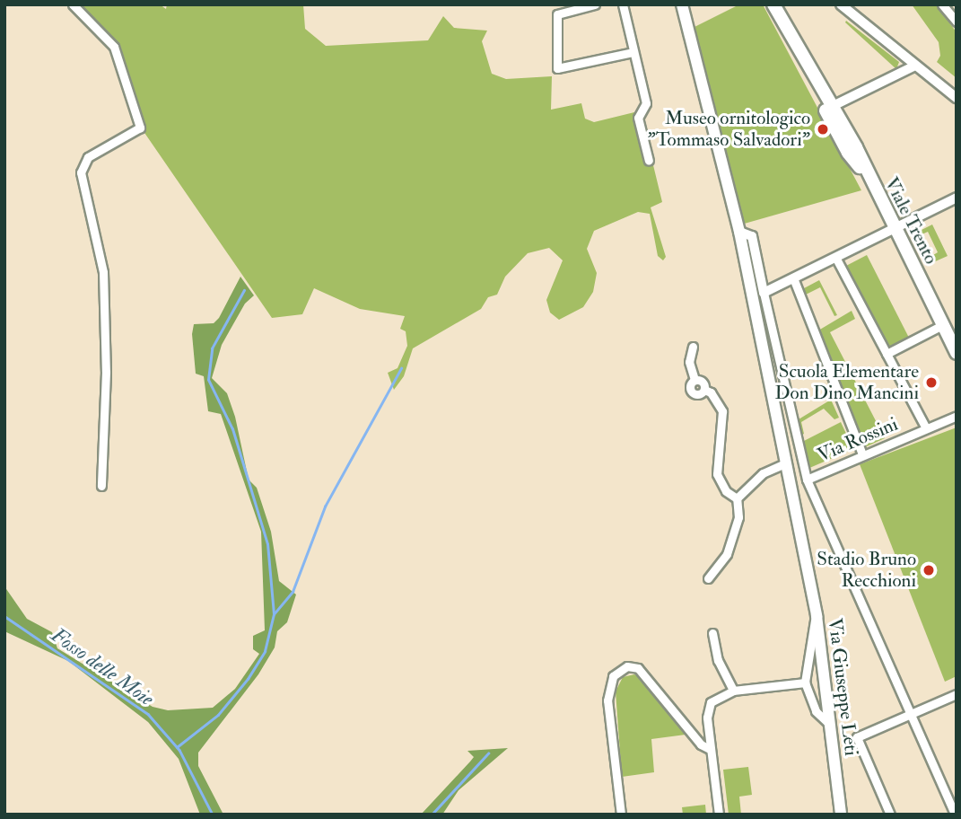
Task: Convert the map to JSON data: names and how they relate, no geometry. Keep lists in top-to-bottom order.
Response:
{
  "streets": {
    "main road": ["Viale Trento", "Via Giuseppe Leti"],
    "street": ["Via Rossini"]
  },
  "water": ["Fosso delle Moie"],
  "places": ["Museo ornitologico \"Tommaso Salvadori\"", "Scuola Elementare Don Dino Mancini", "Stadio Bruno Recchioni"]
}
